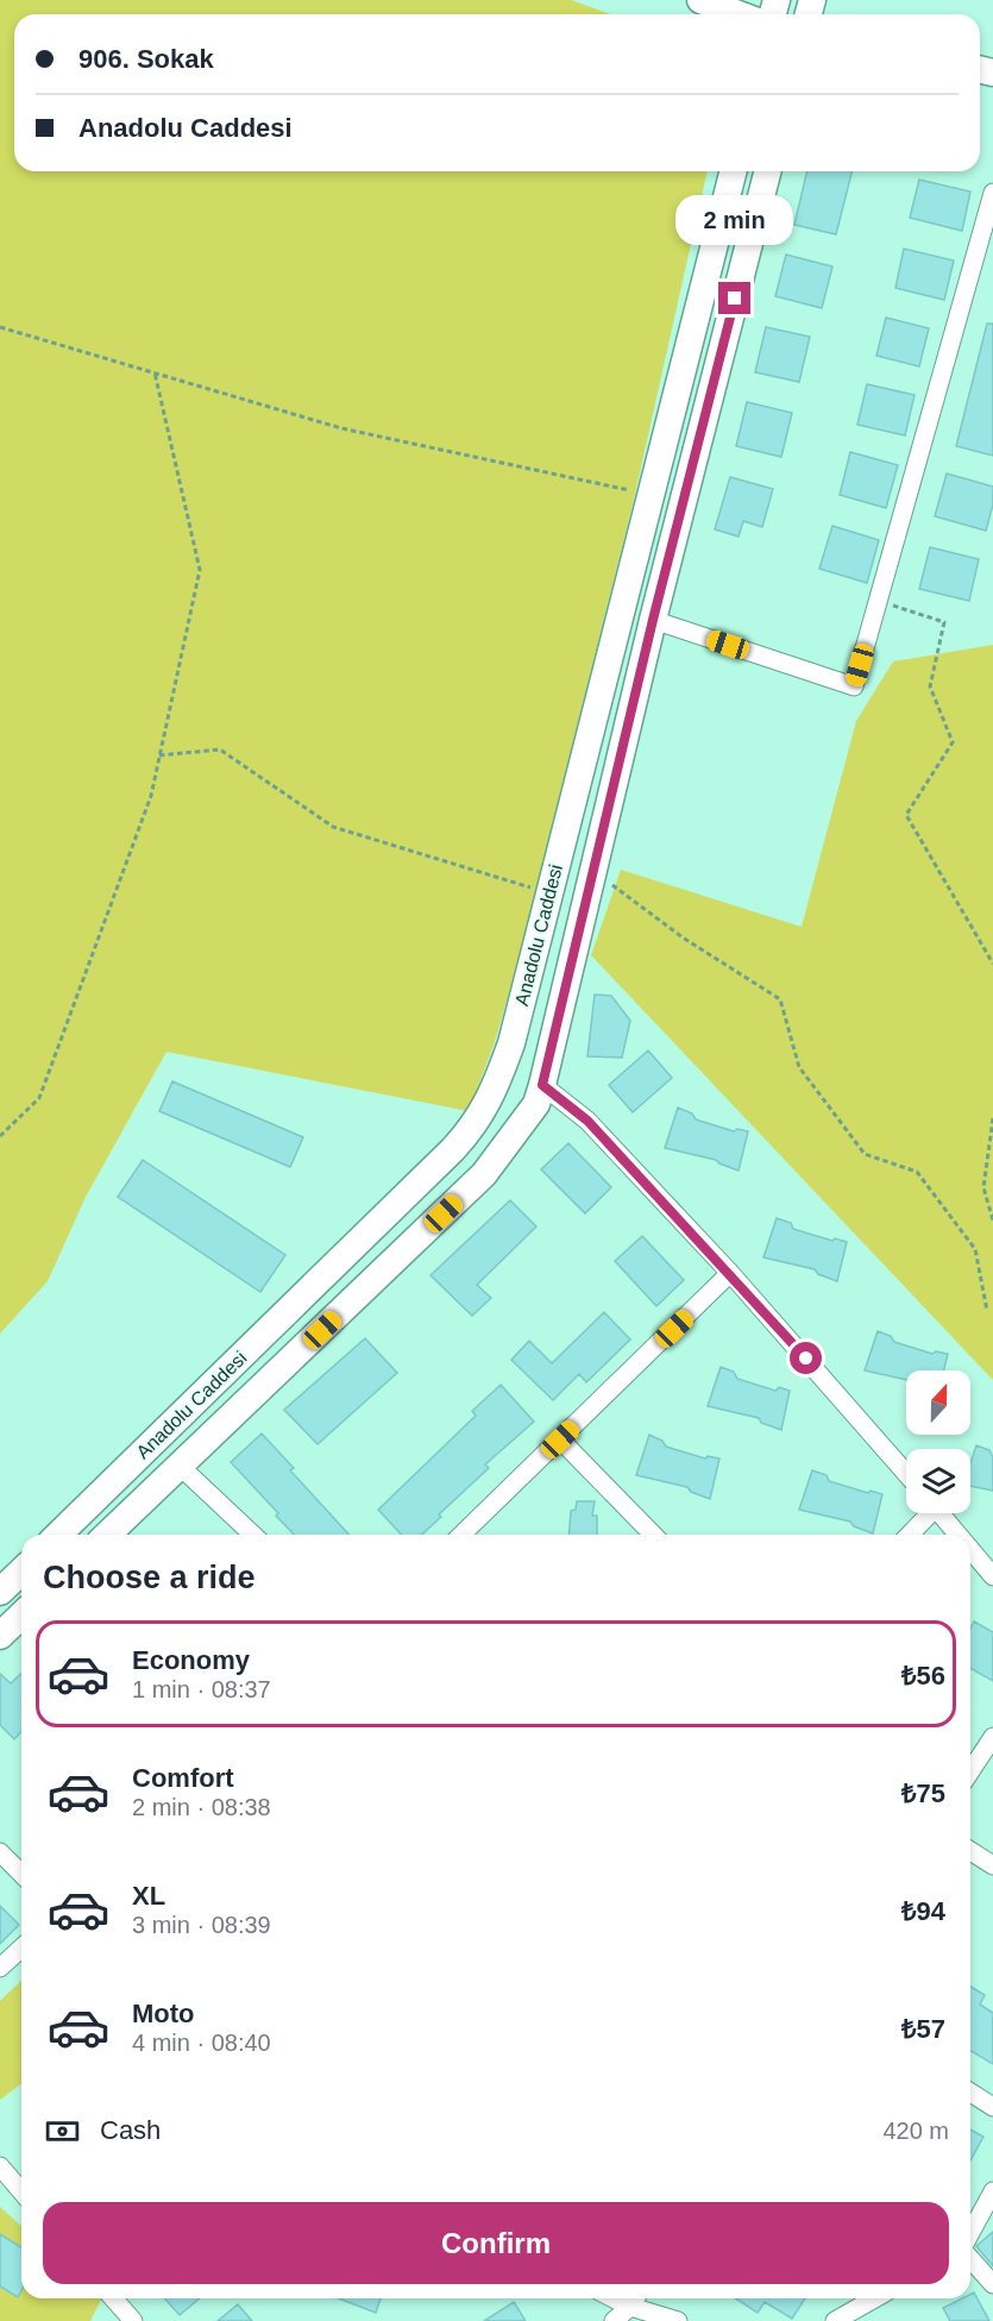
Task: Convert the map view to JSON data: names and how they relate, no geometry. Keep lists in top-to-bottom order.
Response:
{
  "streets": {
    "main road": ["Anadolu Caddesi"]
  },
  "north": "top",
  "page": {
    "banner": ["906. Sokak", "Anadolu Caddesi"],
    "bubble": "2 min",
    "heading": "Choose a ride",
    "list": [
      {
        "name": "Economy",
        "note": "1 min · 08:37",
        "value": "₺56"
      },
      {
        "name": "Comfort",
        "note": "2 min · 08:38",
        "value": "₺75"
      },
      {
        "name": "XL",
        "note": "3 min · 08:39",
        "value": "₺94"
      },
      {
        "name": "Moto",
        "note": "4 min · 08:40",
        "value": "₺57"
      }
    ],
    "pay": ["Cash", "420 m"],
    "buttons": "Confirm"
  }
}
